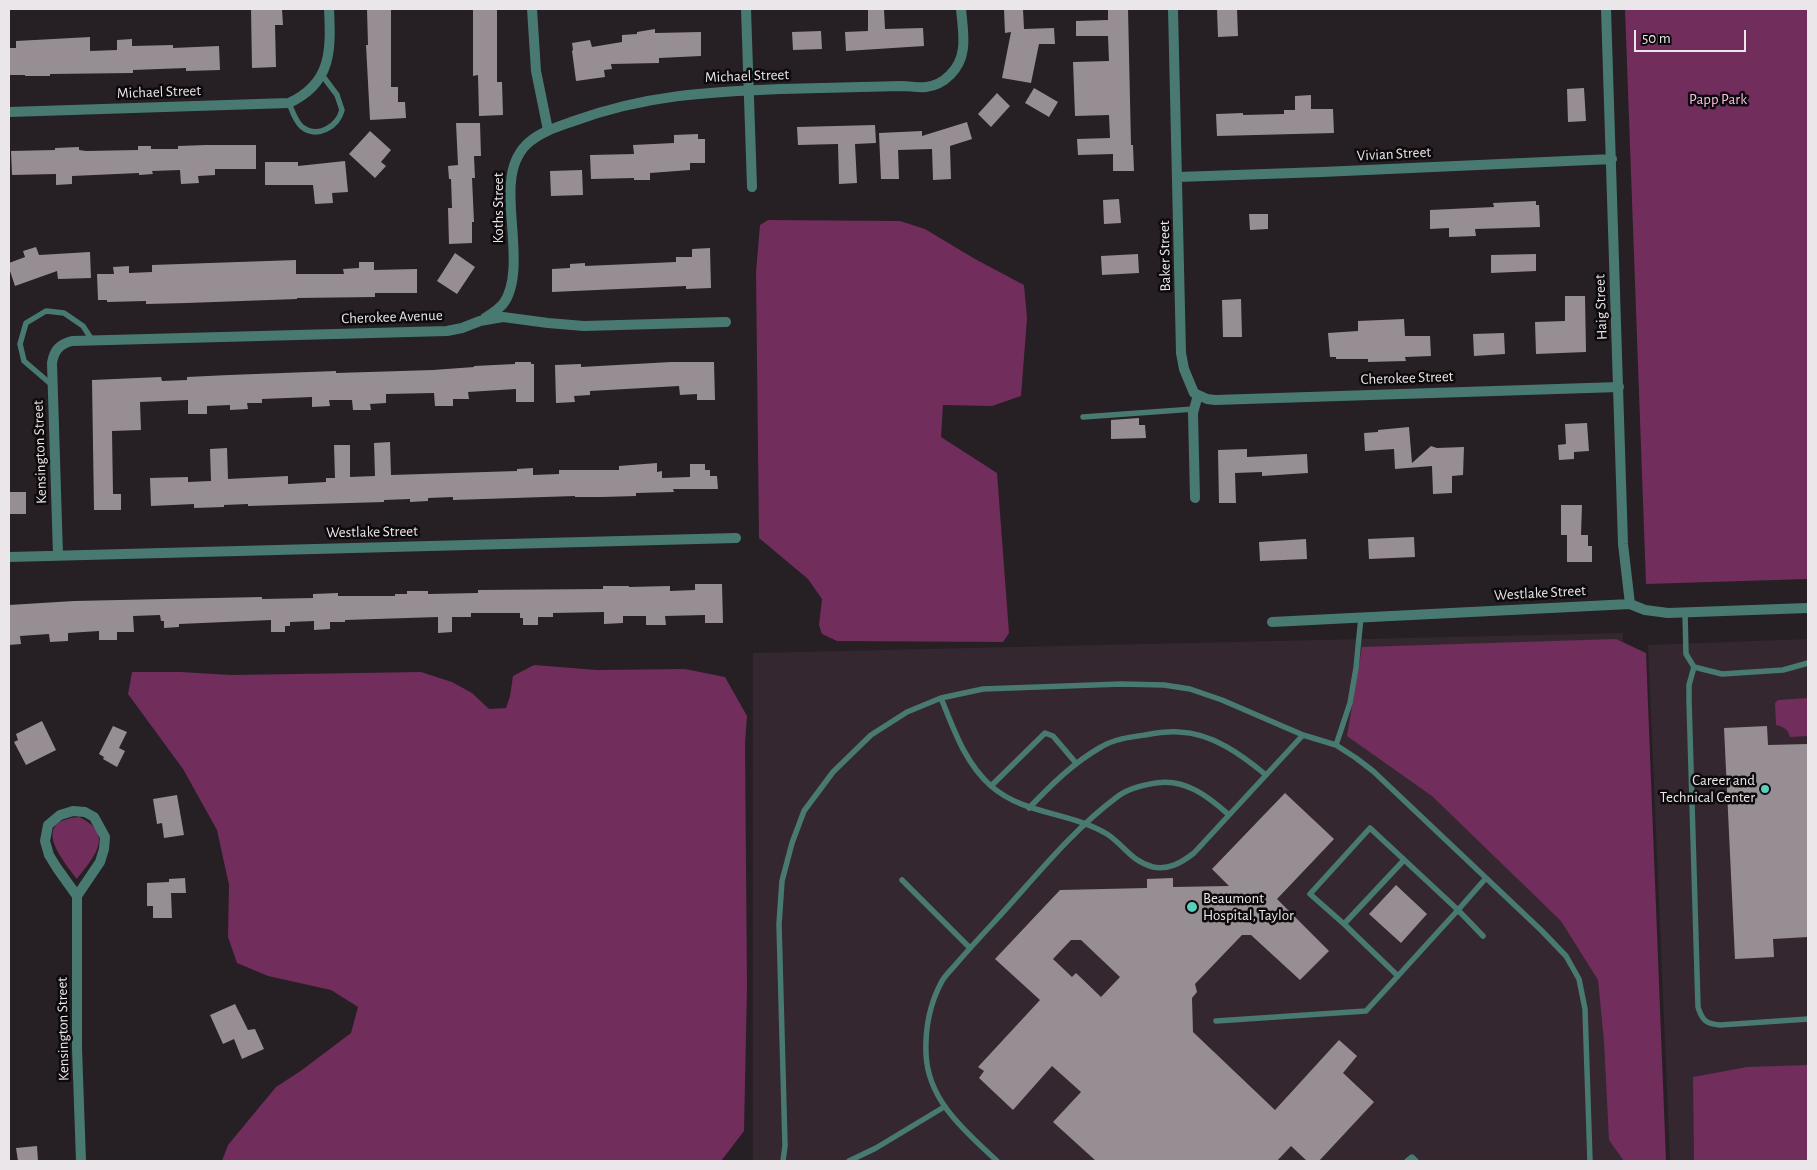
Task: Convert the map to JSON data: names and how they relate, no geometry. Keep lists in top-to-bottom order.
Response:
{
  "streets": {
    "street": [
      "Michael Street",
      "Vivian Street",
      "Koths Street",
      "Baker Street",
      "Haig Street",
      "Cherokee Avenue",
      "Cherokee Street",
      "Kensington Street",
      "Westlake Street"
    ]
  },
  "crossings": [
    ["Michael Street", "Koths Street"],
    ["Vivian Street", "Baker Street"],
    ["Vivian Street", "Haig Street"],
    ["Koths Street", "Cherokee Avenue"],
    ["Baker Street", "Cherokee Street"],
    ["Haig Street", "Cherokee Street"],
    ["Haig Street", "Westlake Street"],
    ["Cherokee Avenue", "Kensington Street"],
    ["Kensington Street", "Westlake Street"]
  ],
  "parks": ["Papp Park"],
  "places": ["Career and Technical Center", "Beaumont Hospital, Taylor"],
  "scale_bar": "50 m"
}
